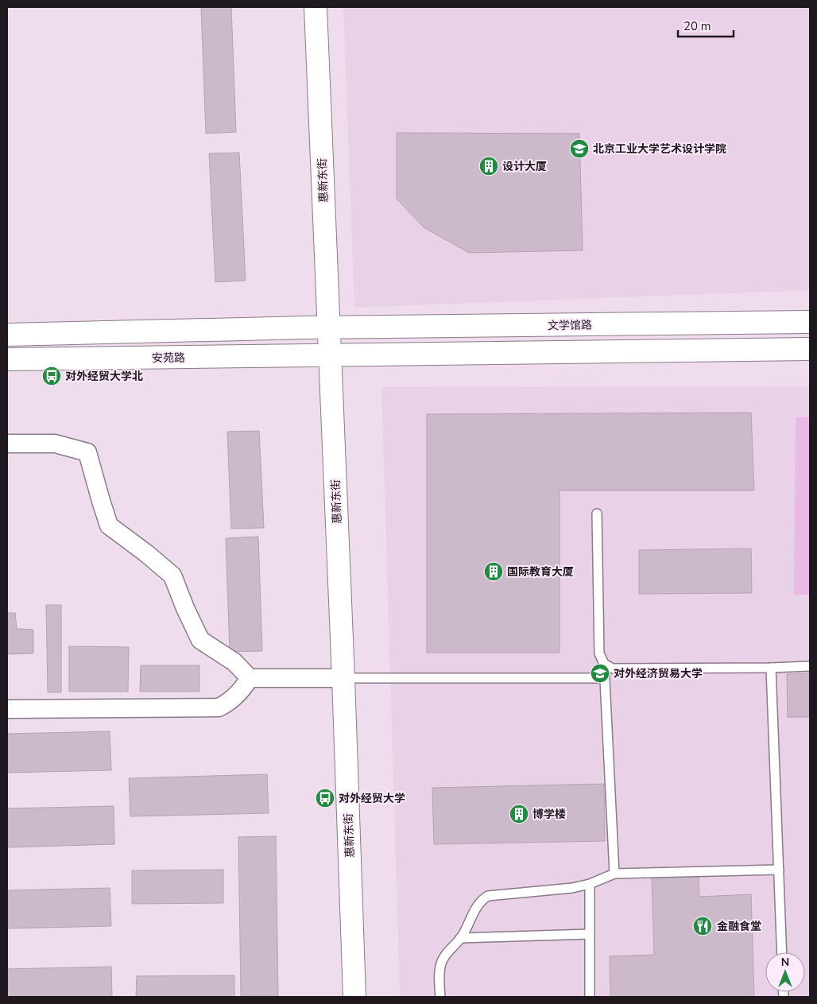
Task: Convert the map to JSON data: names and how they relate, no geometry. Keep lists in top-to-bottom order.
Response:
{
  "streets": {
    "main road": ["惠新东街", "文学馆路", "安苑路"]
  },
  "crossings": [
    ["惠新东街", "文学馆路"],
    ["惠新东街", "安苑路"]
  ],
  "places": {
    "school or university": ["北京工业大学艺术设计学院", "对外经济贸易大学"],
    "building": ["设计大厦", "国际教育大厦", "博学楼"],
    "bus stop": ["对外经贸大学北", "对外经贸大学"],
    "restaurant": ["金融食堂"]
  },
  "scale_bar": "20 m",
  "north": "top"
}
